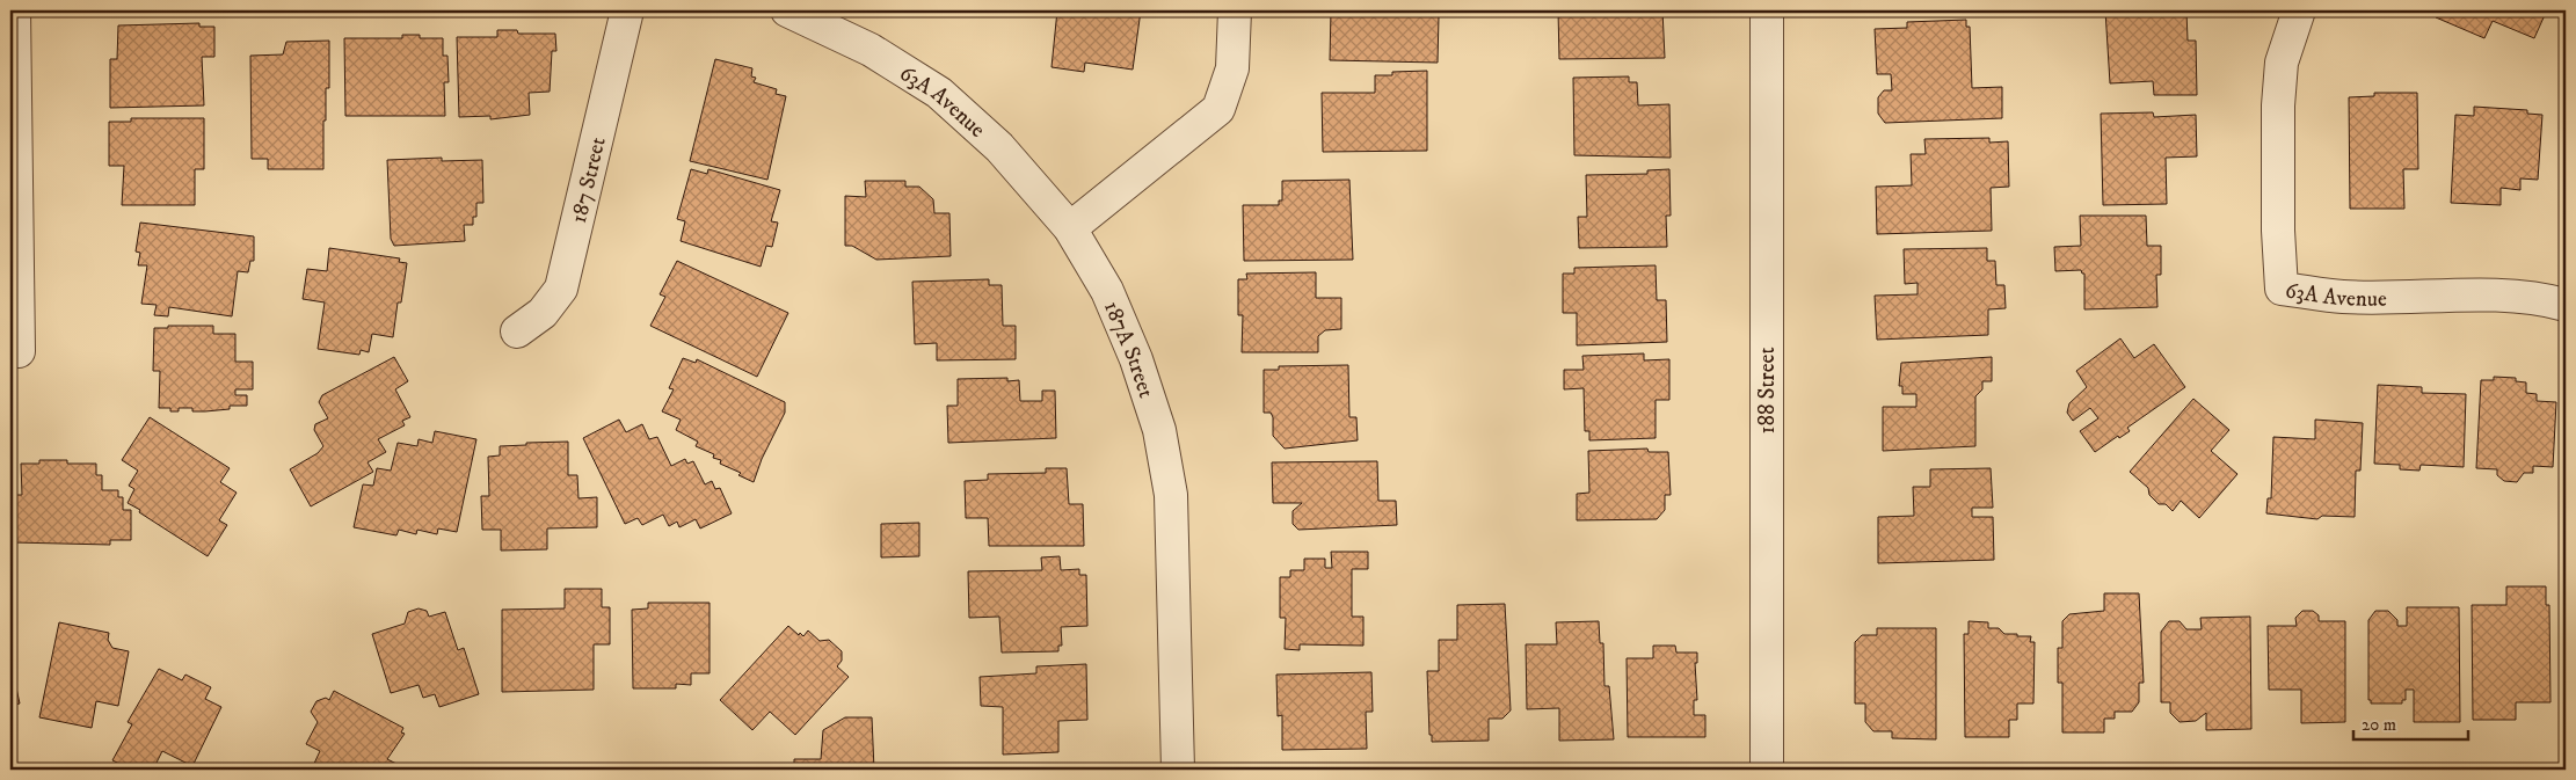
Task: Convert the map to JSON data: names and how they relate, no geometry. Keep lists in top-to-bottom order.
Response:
{
  "streets": {
    "street": [
      "63A Avenue",
      "187 Street",
      "187A Street",
      "188 Street"
    ]
  },
  "crossings": [
    ["63A Avenue", "187A Street"]
  ],
  "scale_bar": "20 m"
}
